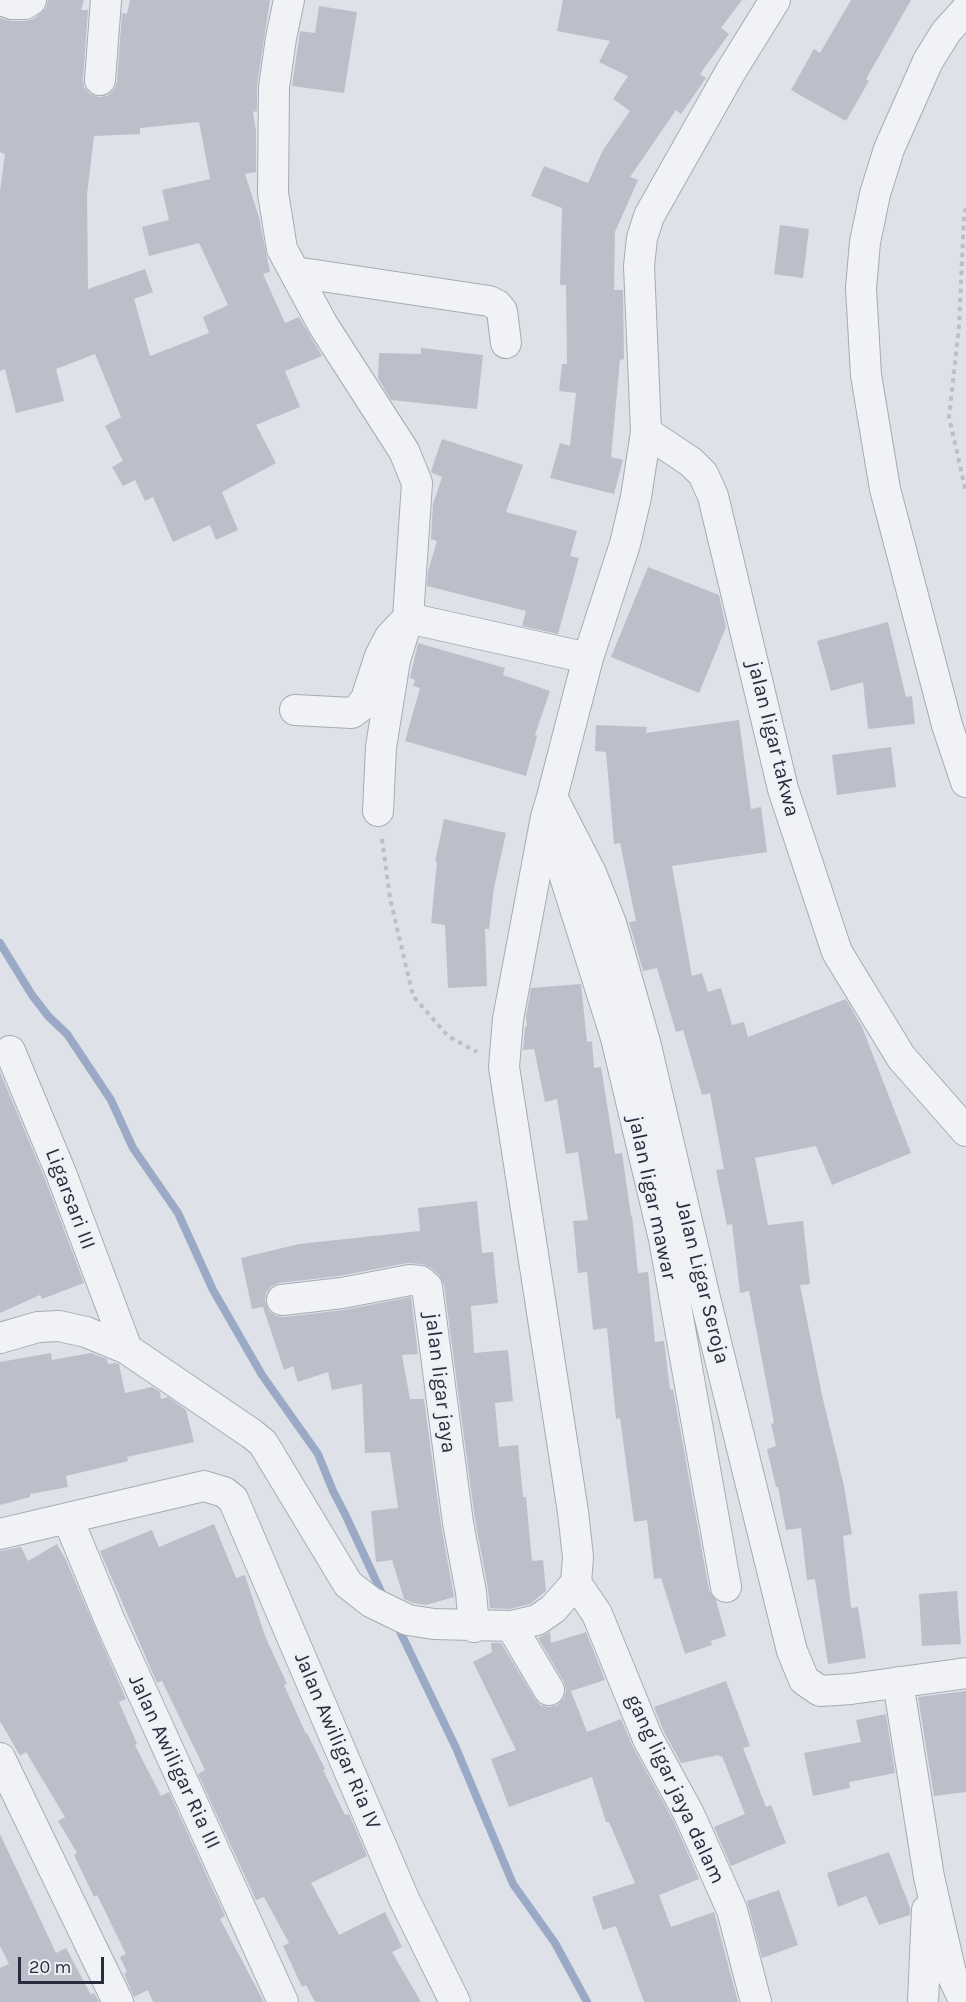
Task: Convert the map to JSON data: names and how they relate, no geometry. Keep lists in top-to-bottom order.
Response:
{
  "streets": {
    "street": [
      "jalan ligar takwa",
      "jalan ligar mawar",
      "Ligarsari III",
      "Jalan Ligar Seroja",
      "jalan ligar jaya",
      "Jalan Awiligar Ria IV",
      "Jalan Awiligar Ria III",
      "gang ligar jaya dalam"
    ]
  },
  "crossings": [
    ["jalan ligar mawar", "Jalan Ligar Seroja"],
    ["Jalan Awiligar Ria IV", "Jalan Awiligar Ria III"]
  ],
  "scale_bar": "20 m"
}
